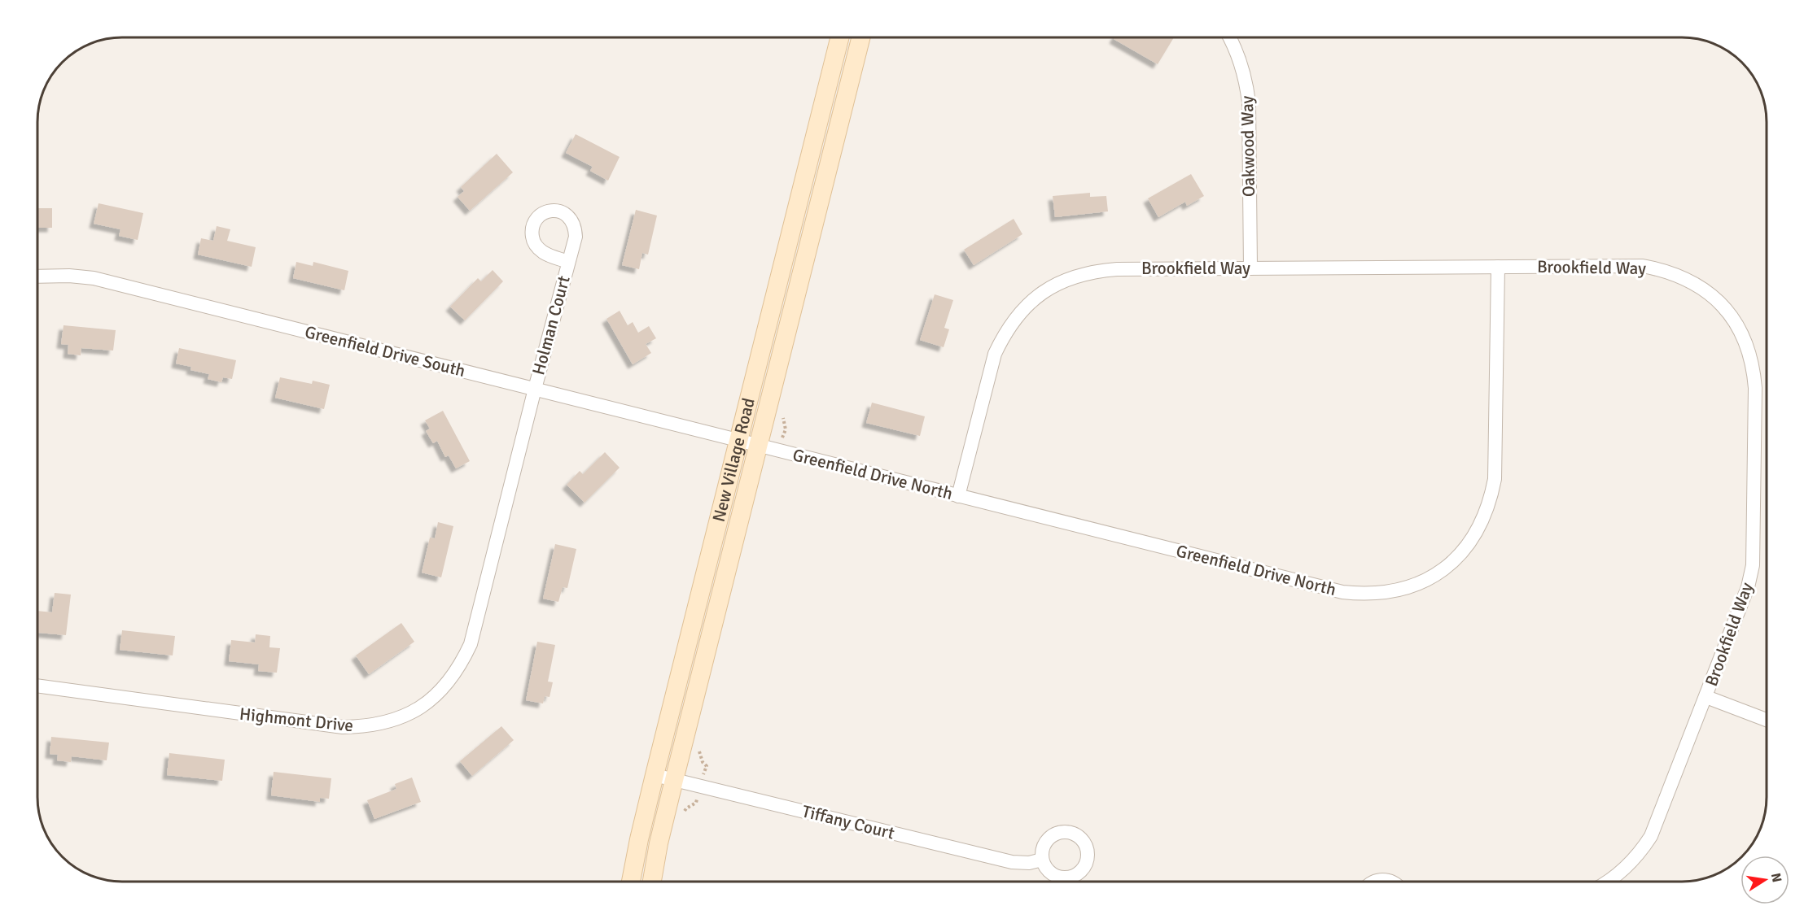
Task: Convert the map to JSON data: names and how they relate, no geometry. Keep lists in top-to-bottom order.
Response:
{
  "streets": {
    "main road": ["New Village Road"],
    "street": [
      "Oakwood Way",
      "Brookfield Way",
      "Holman Court",
      "Greenfield Drive South",
      "Greenfield Drive North",
      "Highmont Drive",
      "Tiffany Court"
    ]
  },
  "crossings": [
    ["Oakwood Way", "Brookfield Way"],
    ["Brookfield Way", "Greenfield Drive North"],
    ["Holman Court", "Greenfield Drive South"],
    ["Holman Court", "Highmont Drive"],
    ["Greenfield Drive South", "New Village Road"],
    ["Greenfield Drive South", "Greenfield Drive North"],
    ["Greenfield Drive South", "Highmont Drive"],
    ["New Village Road", "Greenfield Drive North"],
    ["New Village Road", "Tiffany Court"]
  ],
  "north": "right"
}
